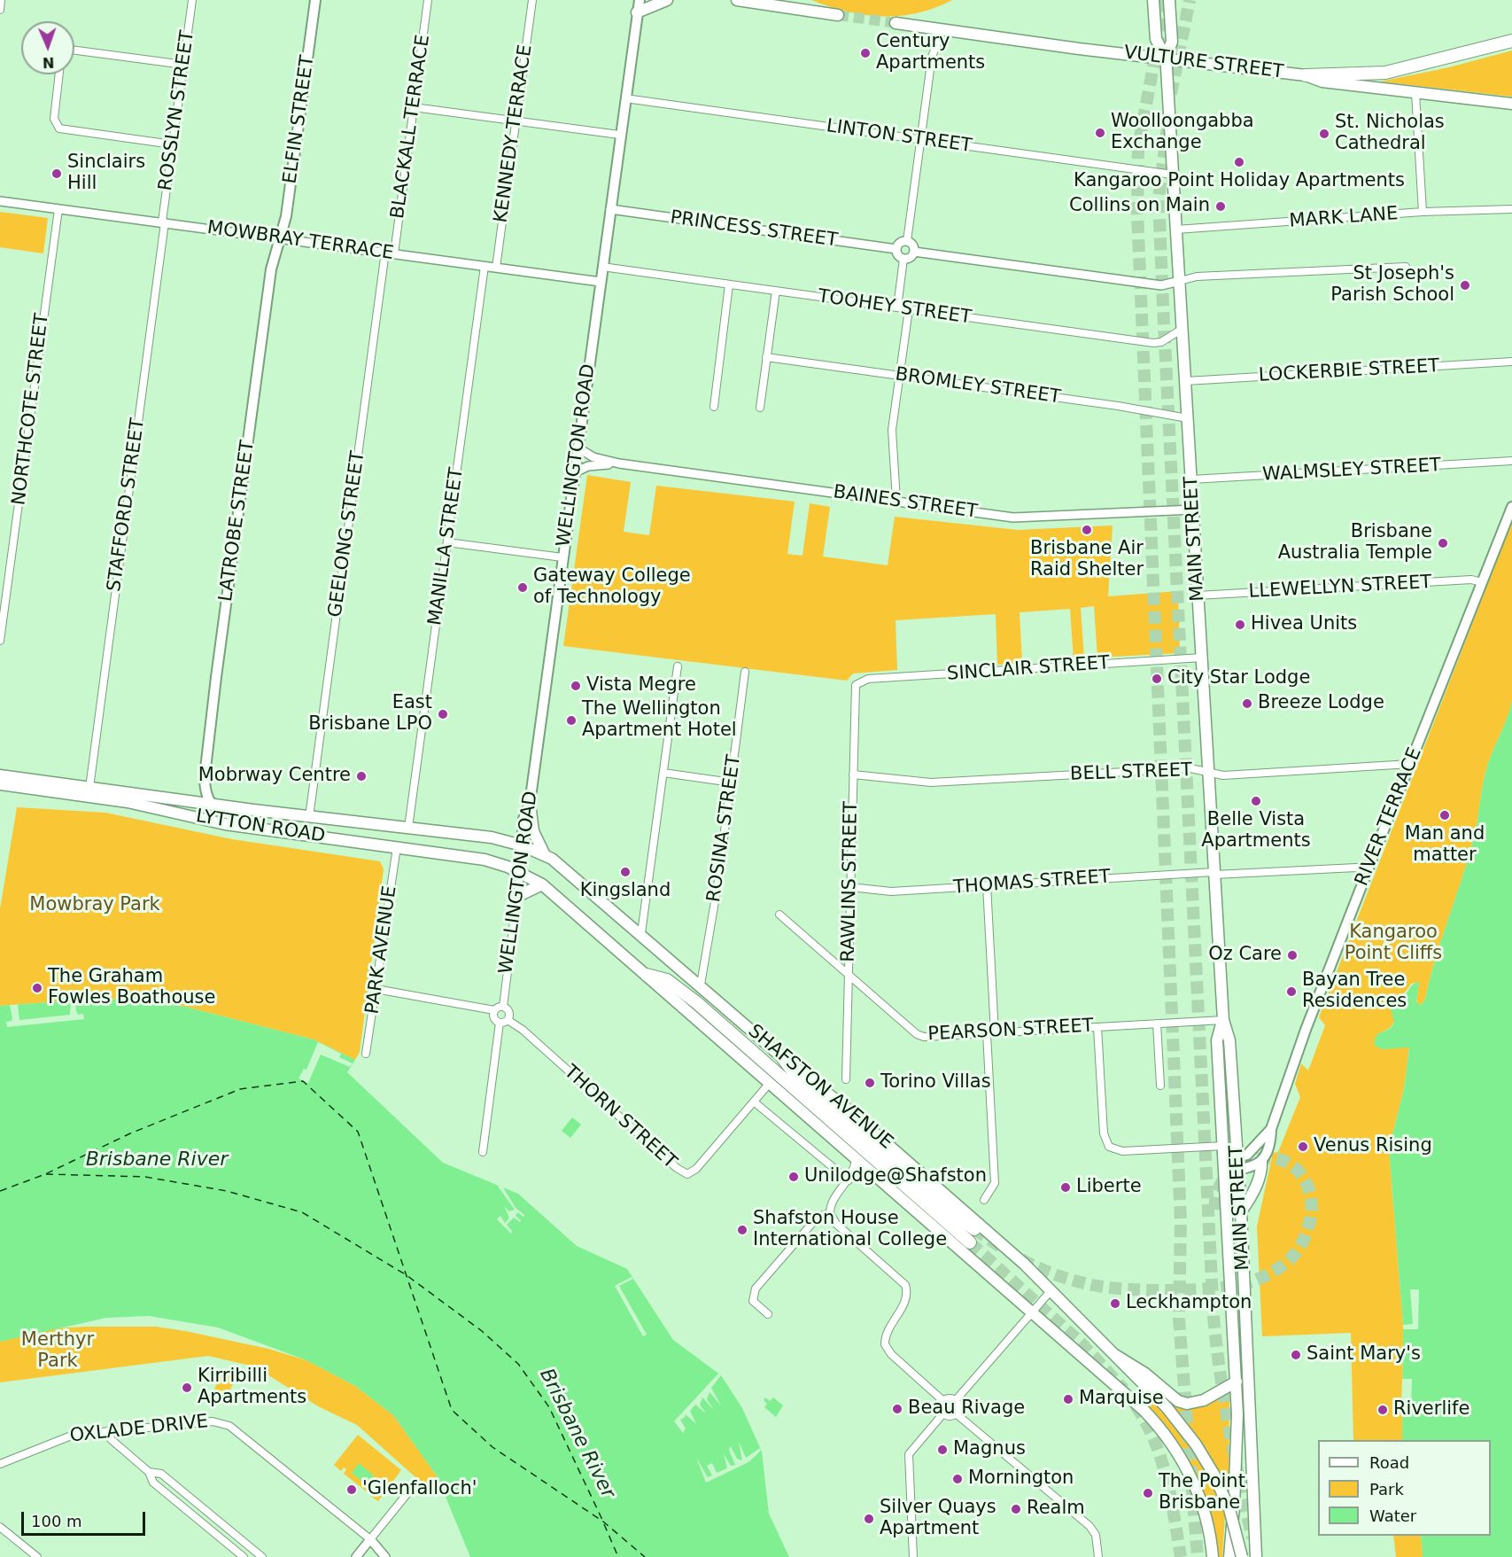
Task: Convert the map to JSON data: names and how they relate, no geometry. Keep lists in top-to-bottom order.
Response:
{
  "streets": {
    "main road": [
      "VULTURE STREET",
      "ELFIN STREET",
      "WELLINGTON ROAD",
      "LATROBE STREET",
      "MAIN STREET",
      "RIVER TERRACE",
      "LYTTON ROAD",
      "SHAFSTON AVENUE"
    ],
    "street": [
      "ROSSLYN STREET",
      "BLACKALL TERRACE",
      "KENNEDY TERRACE",
      "LINTON STREET",
      "MARK LANE",
      "PRINCESS STREET",
      "MOWBRAY TERRACE",
      "TOOHEY STREET",
      "LOCKERBIE STREET",
      "BROMLEY STREET",
      "NORTHCOTE STREET",
      "WALMSLEY STREET",
      "BAINES STREET",
      "STAFFORD STREET",
      "GEELONG STREET",
      "MANILLA STREET",
      "LLEWELLYN STREET",
      "SINCLAIR STREET",
      "BELL STREET",
      "ROSINA STREET",
      "RAWLINS STREET",
      "THOMAS STREET",
      "PARK AVENUE",
      "PEARSON STREET",
      "THORN STREET",
      "OXLADE DRIVE"
    ]
  },
  "crossings": [
    ["VULTURE STREET", "MAIN STREET"],
    ["ROSSLYN STREET", "MOWBRAY TERRACE"],
    ["ROSSLYN STREET", "STAFFORD STREET"],
    ["ELFIN STREET", "MOWBRAY TERRACE"],
    ["ELFIN STREET", "LATROBE STREET"],
    ["BLACKALL TERRACE", "MOWBRAY TERRACE"],
    ["BLACKALL TERRACE", "GEELONG STREET"],
    ["KENNEDY TERRACE", "MOWBRAY TERRACE"],
    ["LINTON STREET", "WELLINGTON ROAD"],
    ["LINTON STREET", "MAIN STREET"],
    ["MARK LANE", "MAIN STREET"],
    ["PRINCESS STREET", "WELLINGTON ROAD"],
    ["MOWBRAY TERRACE", "NORTHCOTE STREET"],
    ["MOWBRAY TERRACE", "WELLINGTON ROAD"],
    ["MOWBRAY TERRACE", "STAFFORD STREET"],
    ["MOWBRAY TERRACE", "LATROBE STREET"],
    ["MOWBRAY TERRACE", "GEELONG STREET"],
    ["MOWBRAY TERRACE", "MANILLA STREET"],
    ["TOOHEY STREET", "WELLINGTON ROAD"],
    ["TOOHEY STREET", "MAIN STREET"],
    ["LOCKERBIE STREET", "MAIN STREET"],
    ["BROMLEY STREET", "MAIN STREET"],
    ["WELLINGTON ROAD", "BAINES STREET"],
    ["WELLINGTON ROAD", "LYTTON ROAD"],
    ["WELLINGTON ROAD", "SHAFSTON AVENUE"],
    ["WELLINGTON ROAD", "THORN STREET"],
    ["WALMSLEY STREET", "MAIN STREET"],
    ["BAINES STREET", "MAIN STREET"],
    ["STAFFORD STREET", "LYTTON ROAD"],
    ["LATROBE STREET", "LYTTON ROAD"],
    ["GEELONG STREET", "LYTTON ROAD"],
    ["MAIN STREET", "LLEWELLYN STREET"],
    ["MAIN STREET", "SINCLAIR STREET"],
    ["MAIN STREET", "BELL STREET"],
    ["MAIN STREET", "RIVER TERRACE"],
    ["MAIN STREET", "THOMAS STREET"],
    ["MAIN STREET", "PEARSON STREET"],
    ["MANILLA STREET", "LYTTON ROAD"],
    ["LLEWELLYN STREET", "RIVER TERRACE"],
    ["SINCLAIR STREET", "RAWLINS STREET"],
    ["BELL STREET", "RIVER TERRACE"],
    ["BELL STREET", "RAWLINS STREET"],
    ["RIVER TERRACE", "THOMAS STREET"],
    ["LYTTON ROAD", "PARK AVENUE"],
    ["LYTTON ROAD", "SHAFSTON AVENUE"],
    ["ROSINA STREET", "SHAFSTON AVENUE"],
    ["RAWLINS STREET", "THOMAS STREET"],
    ["RAWLINS STREET", "PEARSON STREET"],
    ["SHAFSTON AVENUE", "THORN STREET"]
  ],
  "water": ["Brisbane River"],
  "parks": ["Mowbray Park", "Kangaroo Point Cliffs", "Merthyr Park"],
  "places": [
    "Century Apartments",
    "Woolloongabba Exchange",
    "St. Nicholas Cathedral",
    "Kangaroo Point Holiday Apartments",
    "Sinclairs Hill",
    "Collins on Main",
    "St Joseph's Parish School",
    "Brisbane Air Raid Shelter",
    "Brisbane Australia Temple",
    "Gateway College of Technology",
    "Hivea Units",
    "City Star Lodge",
    "Vista Megre",
    "Breeze Lodge",
    "East Brisbane LPO",
    "The Wellington Apartment Hotel",
    "Mobrway Centre",
    "Belle Vista Apartments",
    "Man and matter",
    "Kingsland",
    "Oz Care",
    "The Graham Fowles Boathouse",
    "Bayan Tree Residences",
    "Torino Villas",
    "Venus Rising",
    "Unilodge@Shafston",
    "Liberte",
    "Shafston House International College",
    "Leckhampton",
    "Saint Mary's",
    "Kirribilli Apartments",
    "Marquise",
    "Beau Rivage",
    "Riverlife",
    "Magnus",
    "Mornington",
    "'Glenfalloch'",
    "The Point Brisbane",
    "Realm",
    "Silver Quays Apartment"
  ],
  "legend": ["Road", "Park", "Water"],
  "scale_bar": "100 m",
  "north": "bottom"
}
